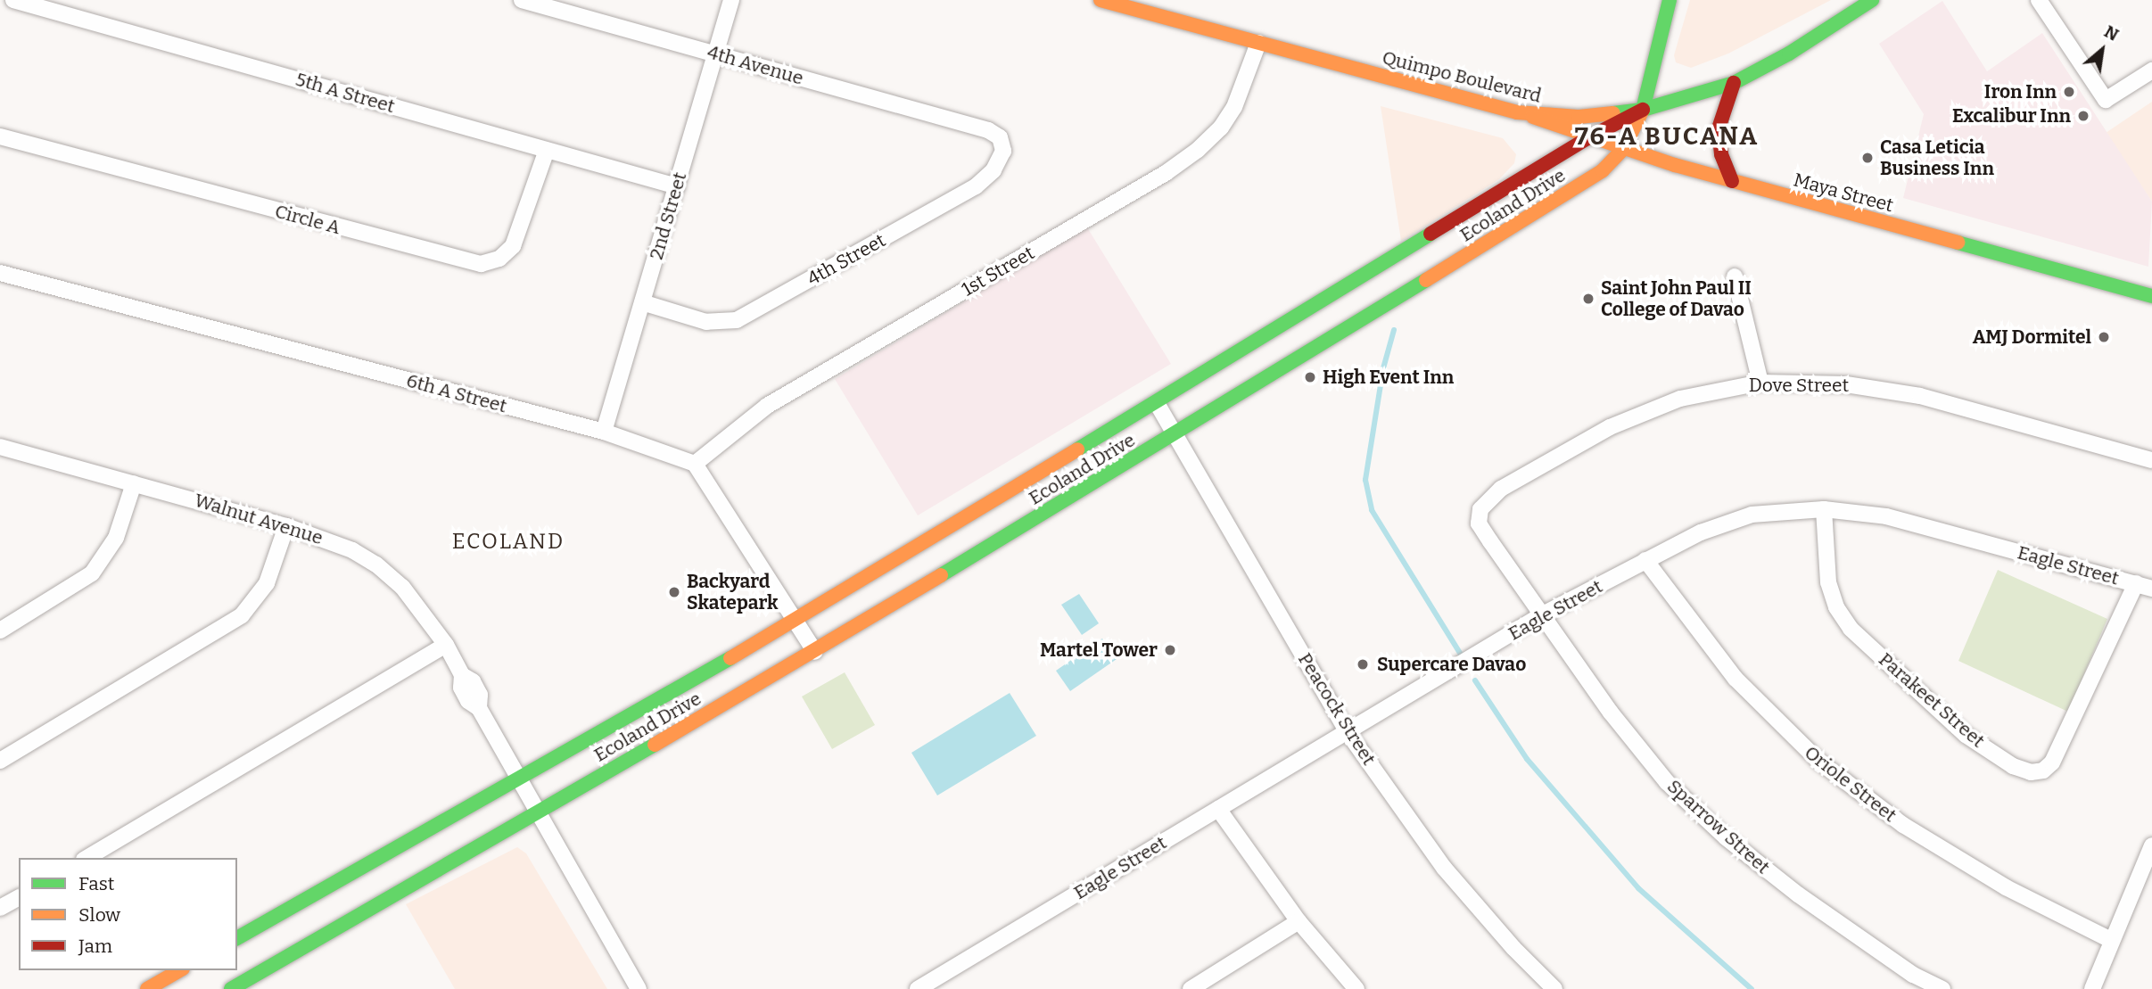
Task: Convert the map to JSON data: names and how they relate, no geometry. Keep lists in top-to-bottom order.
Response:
{
  "streets": {
    "main road": ["Quimpo Boulevard", "Maya Street", "Ecoland Drive"],
    "street": [
      "4th Avenue",
      "5th A Street",
      "2nd Street",
      "Circle A",
      "4th Street",
      "1st Street",
      "Dove Street",
      "6th A Street",
      "Walnut Avenue",
      "Eagle Street",
      "Parakeet Street",
      "Peacock Street",
      "Oriole Street",
      "Sparrow Street"
    ]
  },
  "crossings": [
    ["4th Avenue", "2nd Street"],
    ["4th Avenue", "4th Street"],
    ["Quimpo Boulevard", "Maya Street"],
    ["Quimpo Boulevard", "Ecoland Drive"],
    ["Quimpo Boulevard", "1st Street"],
    ["5th A Street", "2nd Street"],
    ["5th A Street", "Circle A"],
    ["Maya Street", "Ecoland Drive"],
    ["Ecoland Drive", "Walnut Avenue"],
    ["Ecoland Drive", "Peacock Street"],
    ["2nd Street", "4th Street"],
    ["2nd Street", "6th A Street"],
    ["1st Street", "6th A Street"],
    ["Dove Street", "Eagle Street"],
    ["Dove Street", "Sparrow Street"],
    ["Eagle Street", "Parakeet Street"],
    ["Eagle Street", "Peacock Street"],
    ["Eagle Street", "Oriole Street"],
    ["Eagle Street", "Sparrow Street"]
  ],
  "districts": ["76-A BUCANA", "ECOLAND"],
  "places": [
    "Iron Inn",
    "Excalibur Inn",
    "Casa Leticia Business Inn",
    "Saint John Paul II College of Davao",
    "AMJ Dormitel",
    "High Event Inn",
    "Backyard Skatepark",
    "Martel Tower",
    "Supercare Davao"
  ],
  "legend": ["Fast", "Slow", "Jam"],
  "north": "top right"
}
